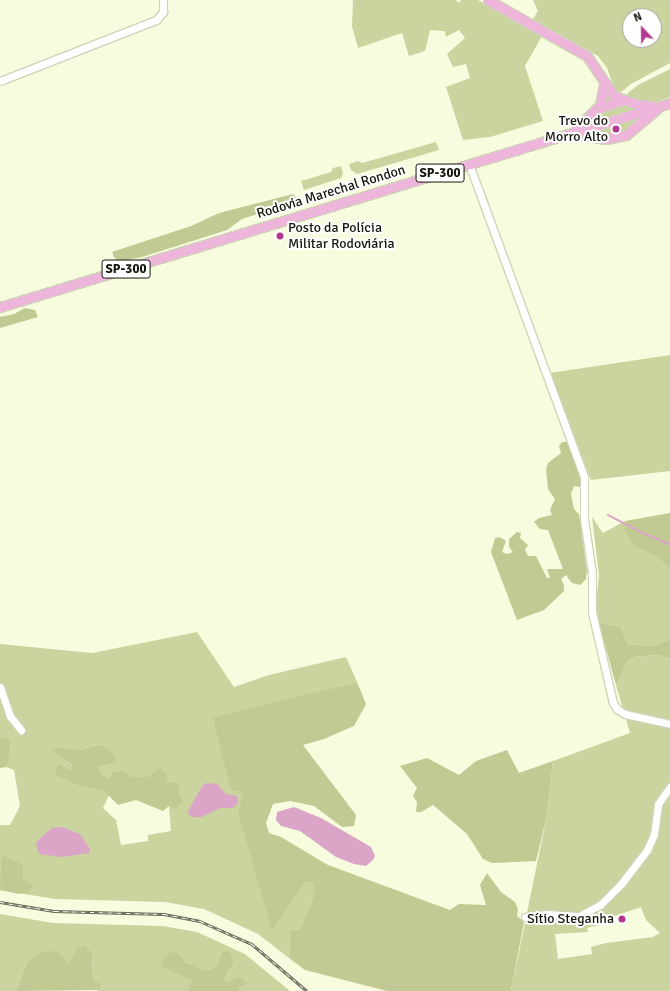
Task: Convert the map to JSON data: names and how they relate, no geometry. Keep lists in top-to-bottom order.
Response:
{
  "streets": {
    "main road": ["SP-300", "Rodovia Marechal Rondon"]
  },
  "places": ["Trevo do Morro Alto", "Posto da Polícia Militar Rodoviária", "Sítio Steganha"],
  "north": "top"
}
